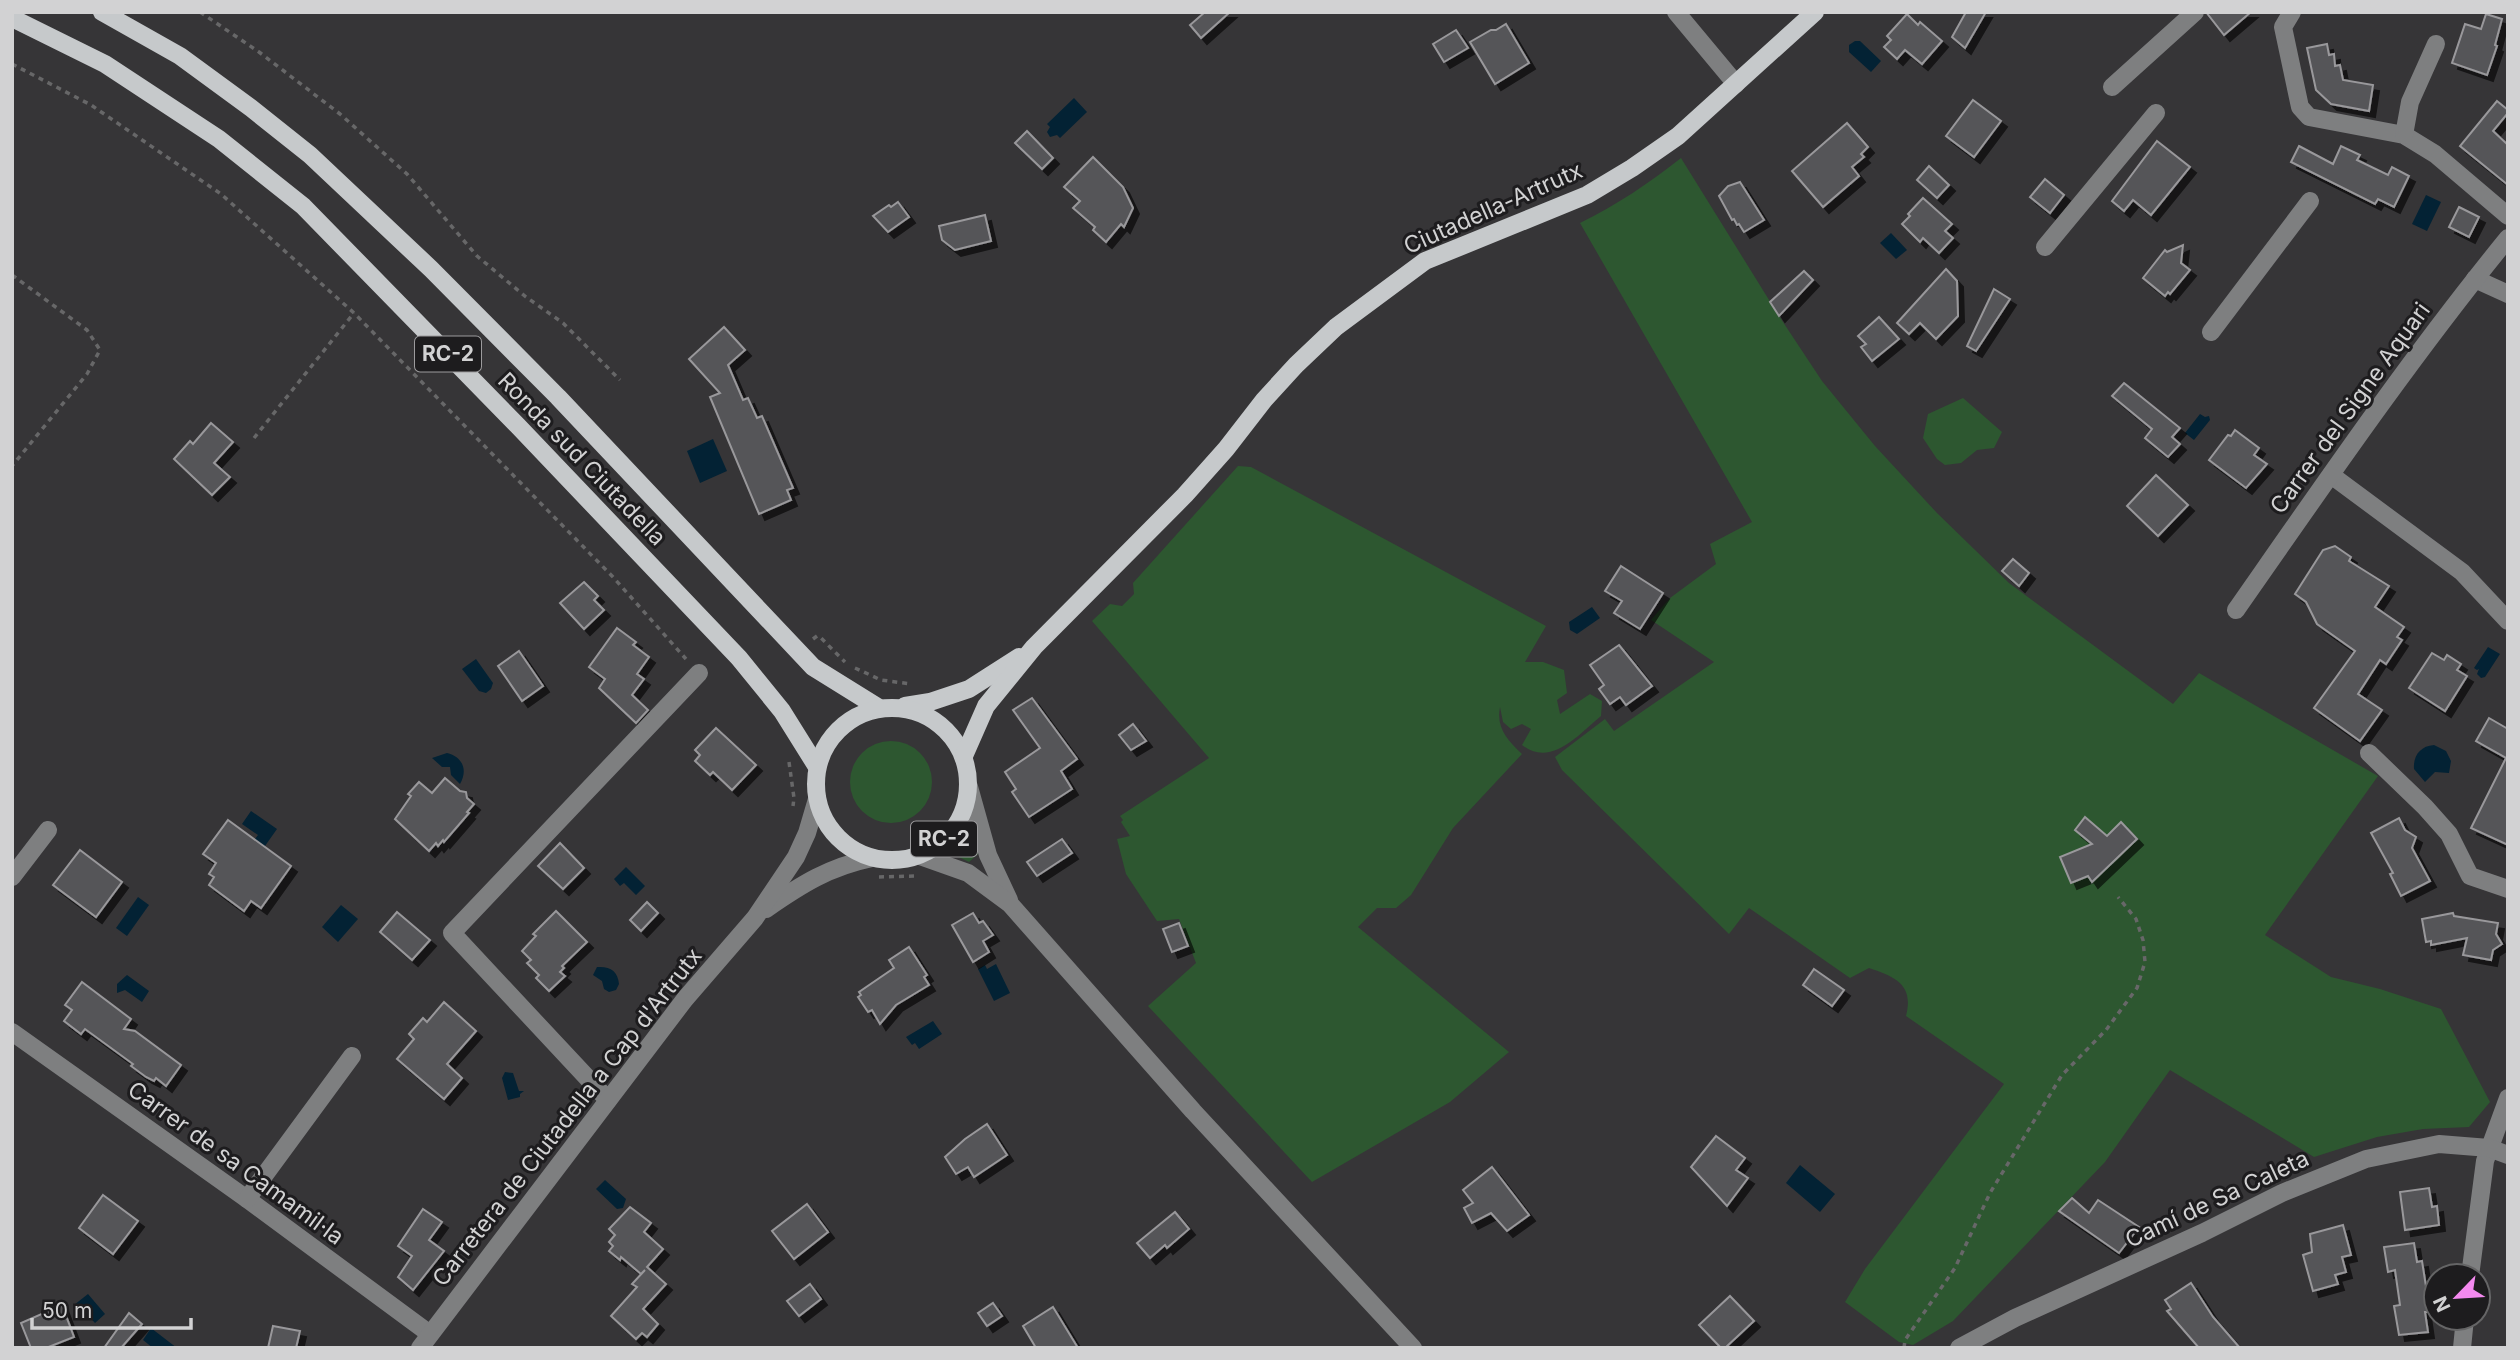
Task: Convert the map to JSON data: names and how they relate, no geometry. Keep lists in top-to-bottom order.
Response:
{
  "streets": {
    "main road": ["Ciutadella-Artrutx", "RC-2", "Ronda sud Ciutadella"],
    "street": [
      "Carrer del Signe Aquari",
      "Carretera de Ciutadella a Cap d'Artrutx",
      "Carrer de sa Camamil·la",
      "Camí de Sa Caleta"
    ]
  },
  "crossings": [
    ["Ciutadella-Artrutx", "RC-2"],
    ["Ciutadella-Artrutx", "Ronda sud Ciutadella"],
    ["Ciutadella-Artrutx", "Carretera de Ciutadella a Cap d'Artrutx"],
    ["RC-2", "Ronda sud Ciutadella"],
    ["RC-2", "Carretera de Ciutadella a Cap d'Artrutx"],
    ["Ronda sud Ciutadella", "Carretera de Ciutadella a Cap d'Artrutx"],
    ["Carretera de Ciutadella a Cap d'Artrutx", "Carrer de sa Camamil·la"]
  ],
  "scale_bar": "50 m",
  "north": "bottom left"
}
